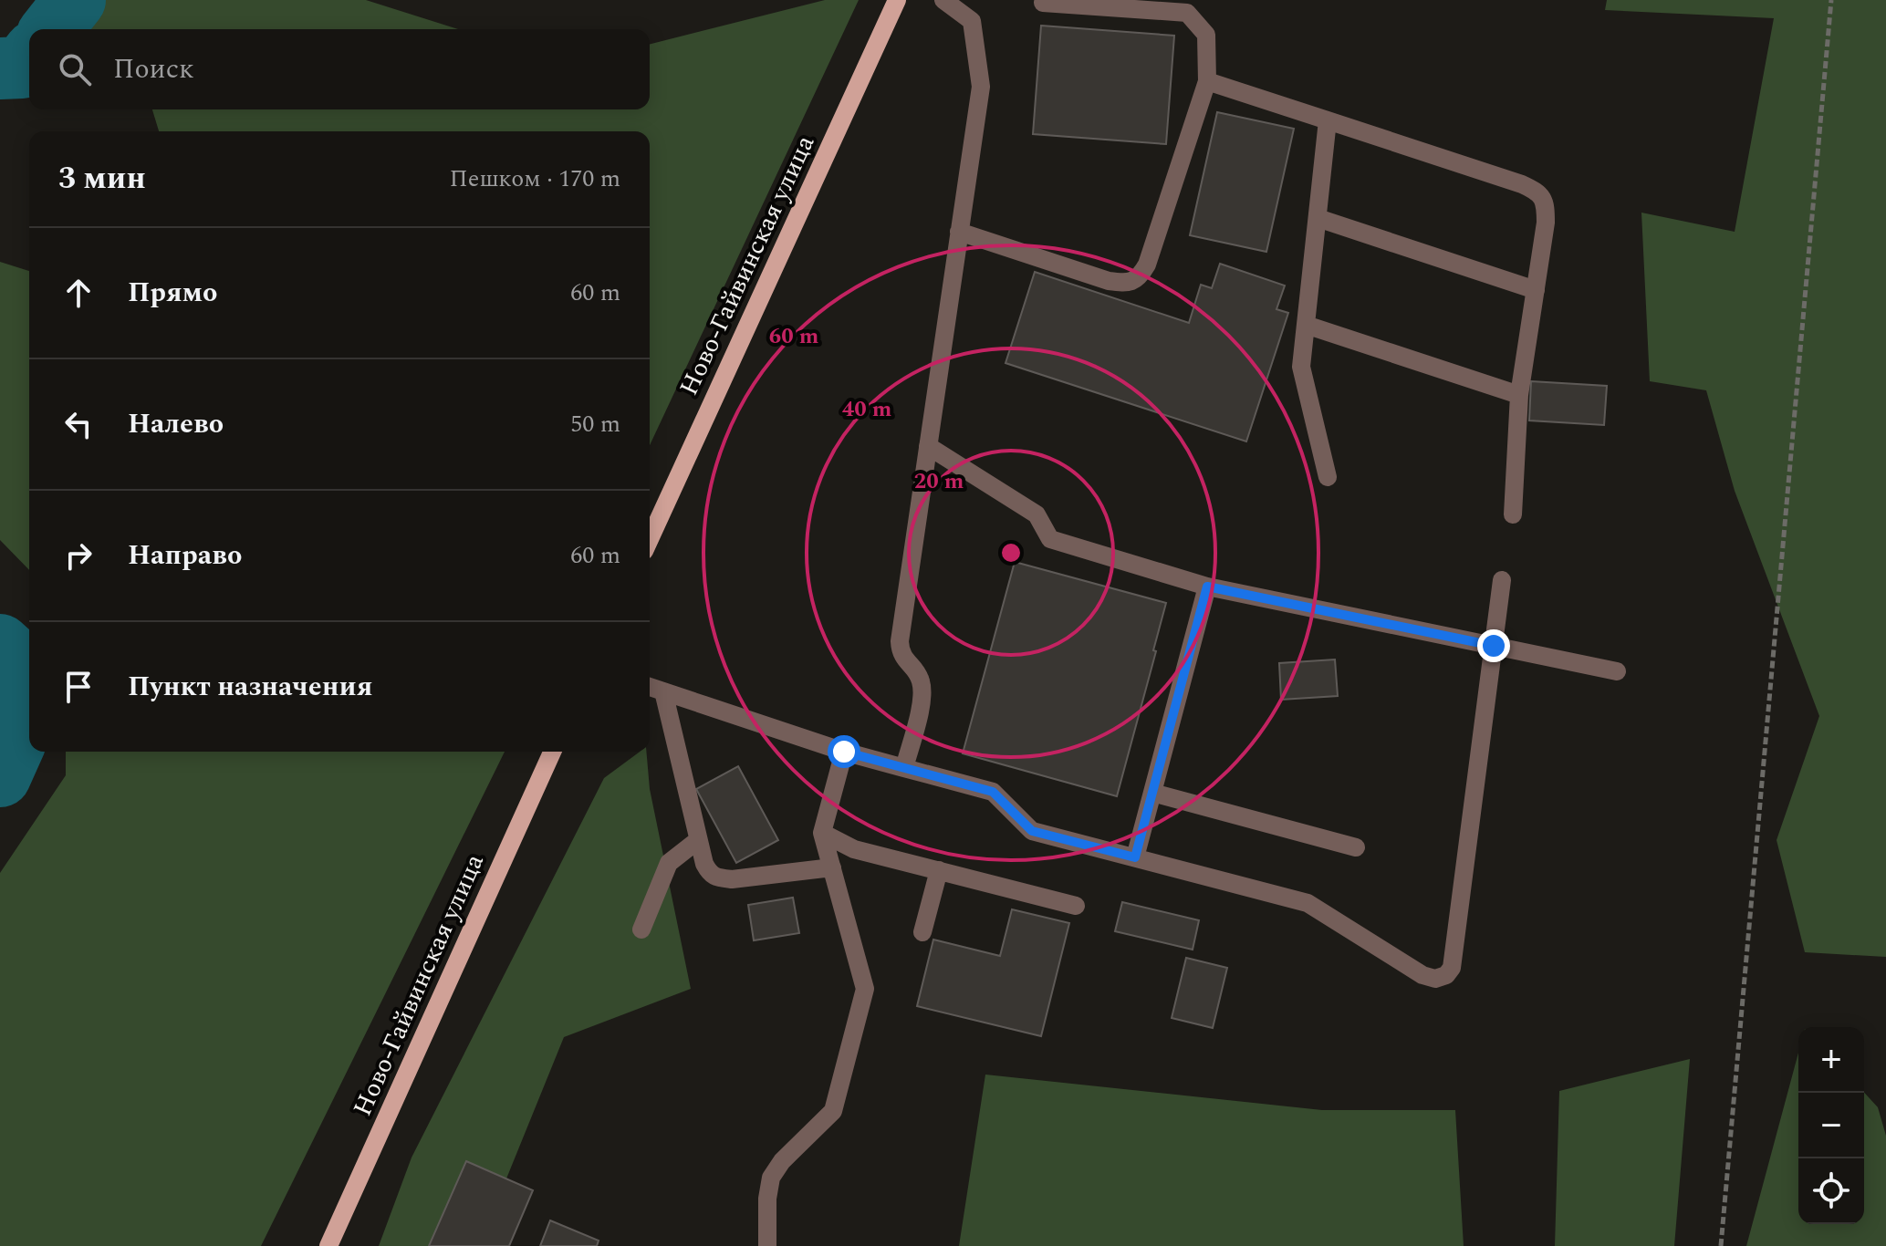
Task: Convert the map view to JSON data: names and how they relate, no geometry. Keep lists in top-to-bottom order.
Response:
{
  "streets": {
    "main road": ["Ново-Гайвинская улица"]
  },
  "page": {
    "search": "Поиск",
    "heading": ["3 мин", "Пешком · 170 m"],
    "list": [
      ["Прямо", "60 m"],
      ["Налево", "50 m"],
      ["Направо", "60 m"],
      "Пункт назначения"
    ],
    "map_buttons": ["+", "−"]
  },
  "rings": ["60 m", "40 m", "20 m"]
}
